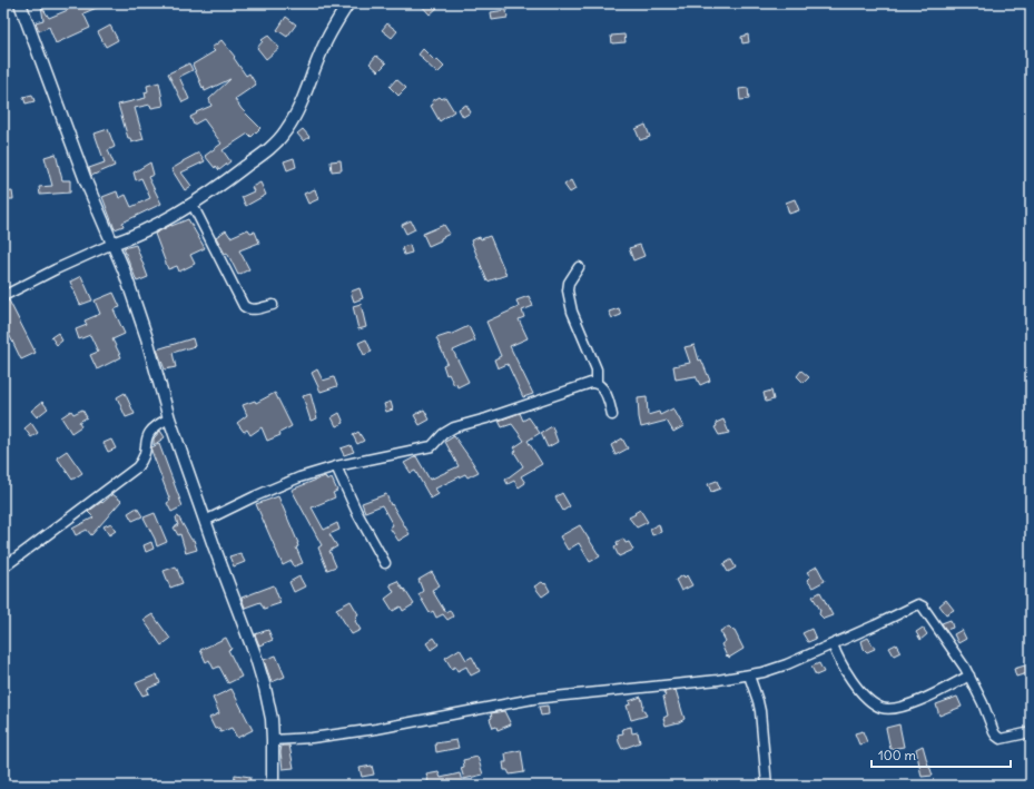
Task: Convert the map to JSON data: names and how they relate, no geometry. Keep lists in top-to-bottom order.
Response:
{
  "scale_bar": "100 m"
}
